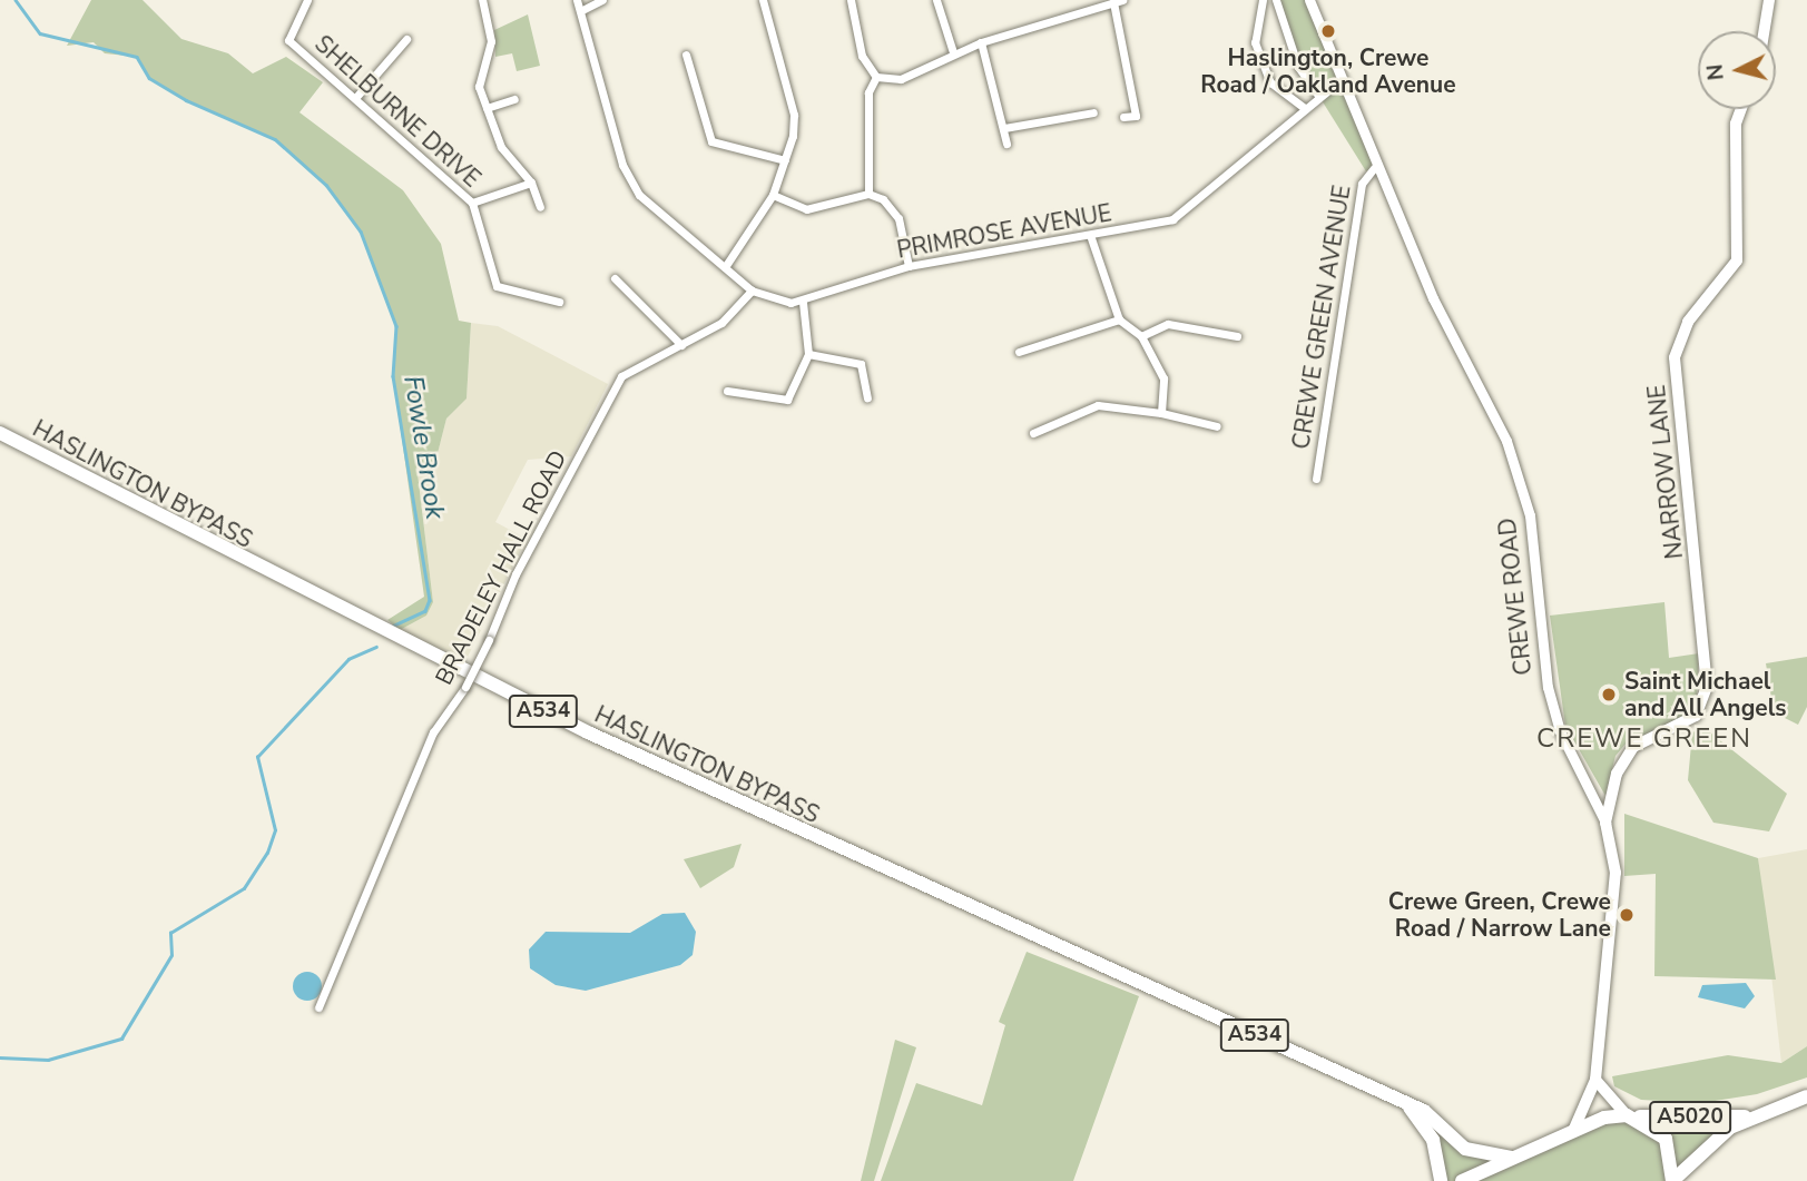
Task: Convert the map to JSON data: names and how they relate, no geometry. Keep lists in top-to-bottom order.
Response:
{
  "streets": {
    "highway": ["HASLINGTON BYPASS", "A534", "A5020"],
    "main road": ["NARROW LANE", "CREWE ROAD"],
    "street": [
      "SHELBURNE DRIVE",
      "PRIMROSE AVENUE",
      "CREWE GREEN AVENUE",
      "BRADELEY HALL ROAD"
    ]
  },
  "crossings": [
    ["PRIMROSE AVENUE", "CREWE ROAD"],
    ["CREWE GREEN AVENUE", "CREWE ROAD"],
    ["NARROW LANE", "CREWE ROAD"]
  ],
  "districts": ["CREWE GREEN"],
  "water": ["Fowle Brook"],
  "places": ["Haslington, Crewe Road / Oakland Avenue", "Saint Michael and All Angels", "Crewe Green, Crewe Road / Narrow Lane"],
  "north": "left"
}
